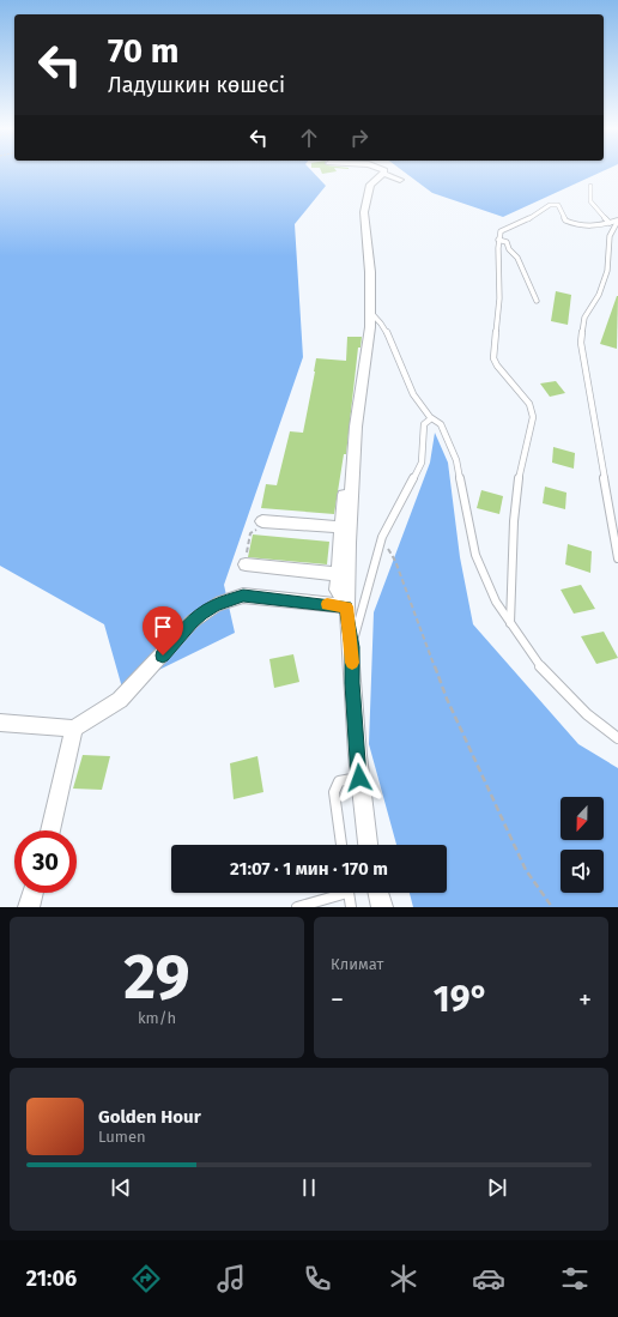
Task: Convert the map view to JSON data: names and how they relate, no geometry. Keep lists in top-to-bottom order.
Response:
{
  "north": "bottom",
  "page": {
    "turn": ["70 m", "Ладушкин көшесі"],
    "limit": "30",
    "trip": "21:07 · 1 мин · 170 m",
    "tile": [
      ["29", "km/h"],
      "Климат"
    ],
    "heat": ["−", "19°", "+"],
    "song": ["Golden Hour", "Lumen"],
    "tabs": "21:06"
  }
}
